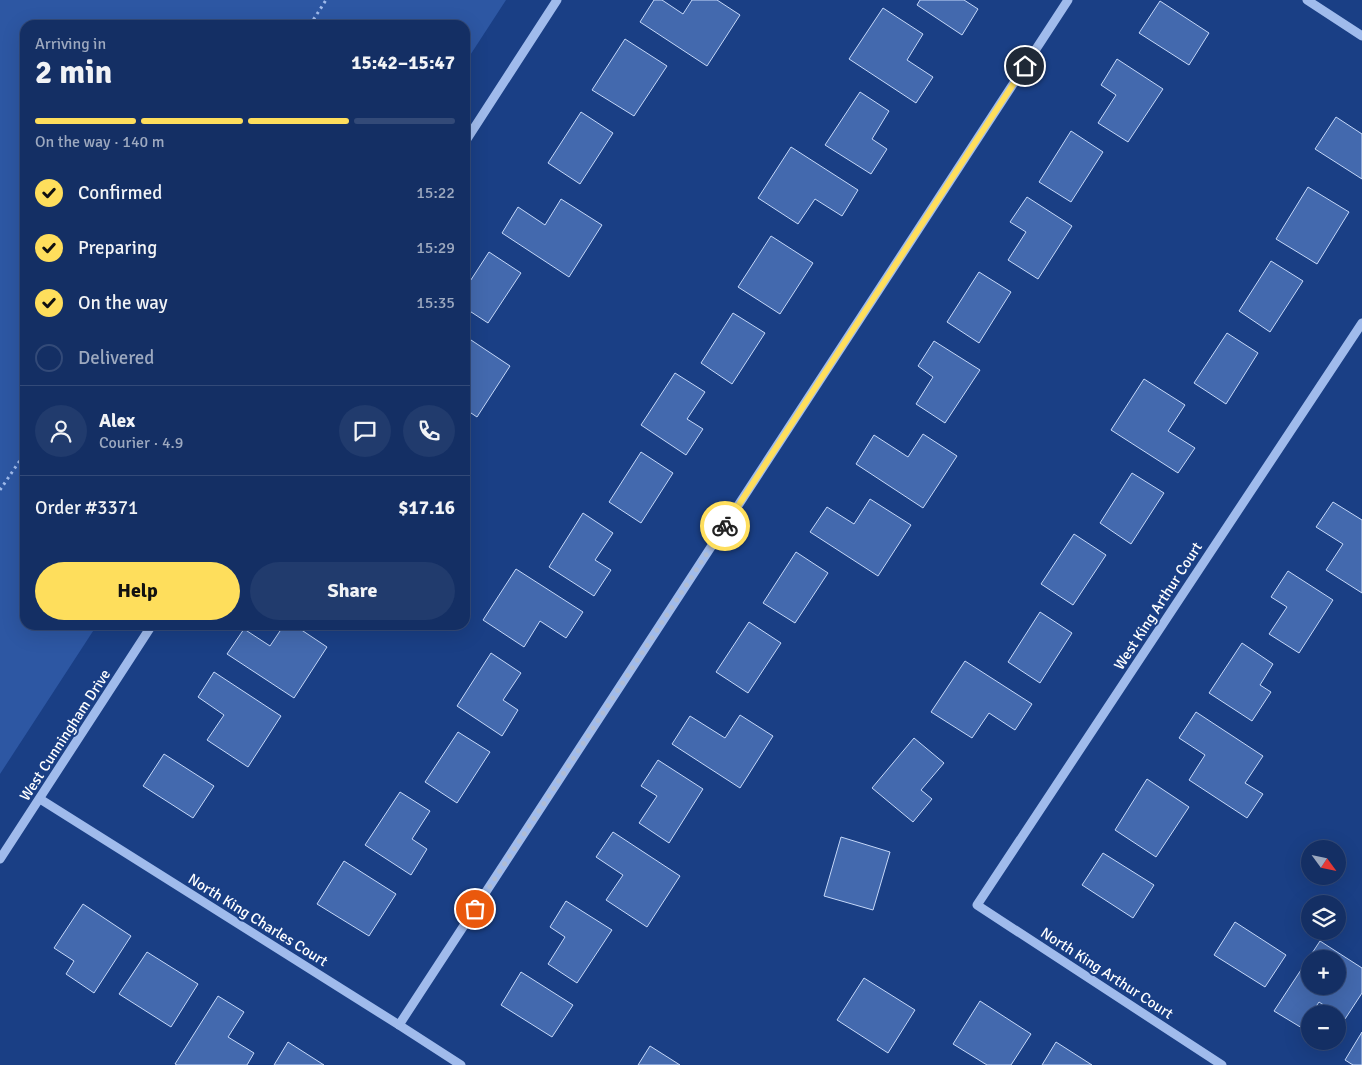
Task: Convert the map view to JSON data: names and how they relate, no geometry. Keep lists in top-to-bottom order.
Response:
{
  "streets": {
    "street": [
      "West King Arthur Court",
      "West Cunningham Drive",
      "North King Charles Court",
      "North King Arthur Court"
    ]
  },
  "crossings": [
    ["West King Arthur Court", "North King Arthur Court"],
    ["West Cunningham Drive", "North King Charles Court"]
  ],
  "north": "bottom right",
  "page": {
    "heading": ["2 min", "Arriving in", "15:42–15:47"],
    "panel": [
      "Alex",
      "Courier · 4.9",
      "Order #3371",
      "$17.16"
    ],
    "bar": "On the way · 140 m",
    "list": [
      ["Confirmed", "15:22"],
      ["Preparing", "15:29"],
      ["On the way", "15:35"],
      "Delivered"
    ],
    "buttons": ["Help", "Share"],
    "map_buttons": ["+", "−"]
  }
}
